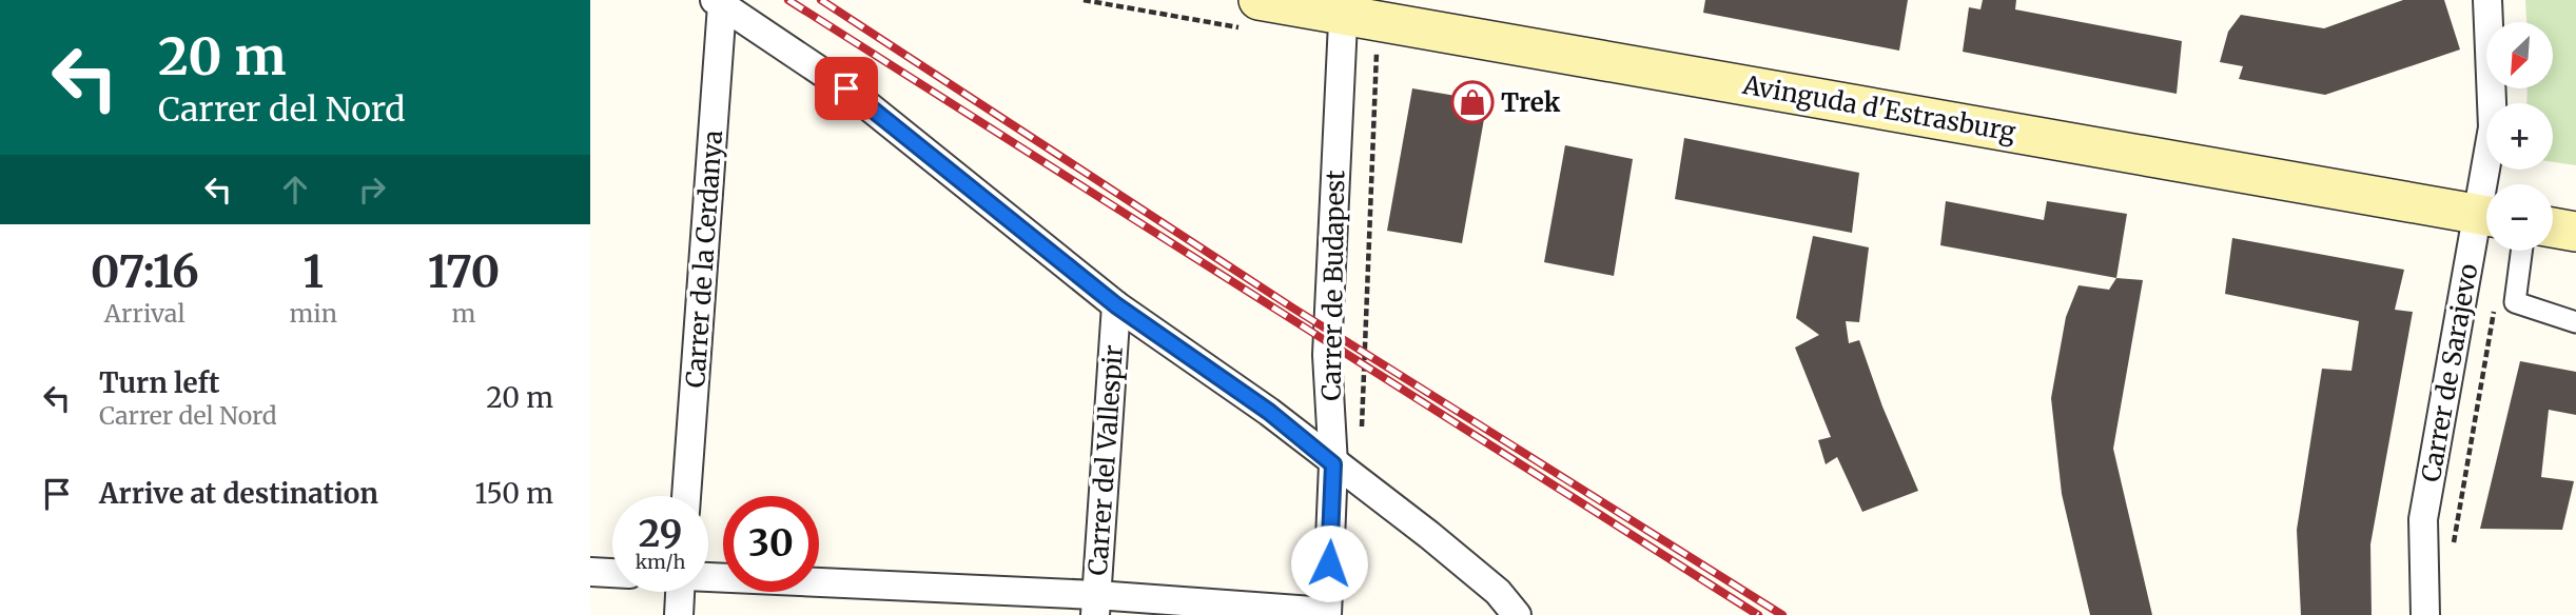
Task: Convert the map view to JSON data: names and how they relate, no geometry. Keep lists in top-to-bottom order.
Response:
{
  "streets": {
    "main road": ["Avinguda d'Estrasburg"],
    "street": [
      "Carrer de la Cerdanya",
      "Carrer de Budapest",
      "Carrer de Sarajevo",
      "Carrer del Vallespir"
    ]
  },
  "crossings": [
    ["Avinguda d'Estrasburg", "Carrer de Budapest"]
  ],
  "places": {
    "shop": ["Trek"]
  },
  "north": "bottom left",
  "page": {
    "turn": ["20 m", "Carrer del Nord"],
    "map_buttons": ["+", "−"],
    "eta": [
      "07:16",
      "Arrival",
      "1",
      "min",
      "170",
      "m"
    ],
    "list": [
      {
        "name": "Turn left",
        "note": "Carrer del Nord",
        "value": "20 m"
      },
      {
        "name": "Arrive at destination",
        "value": "150 m"
      }
    ],
    "speed": "29 km/h",
    "limit": "30"
  }
}
